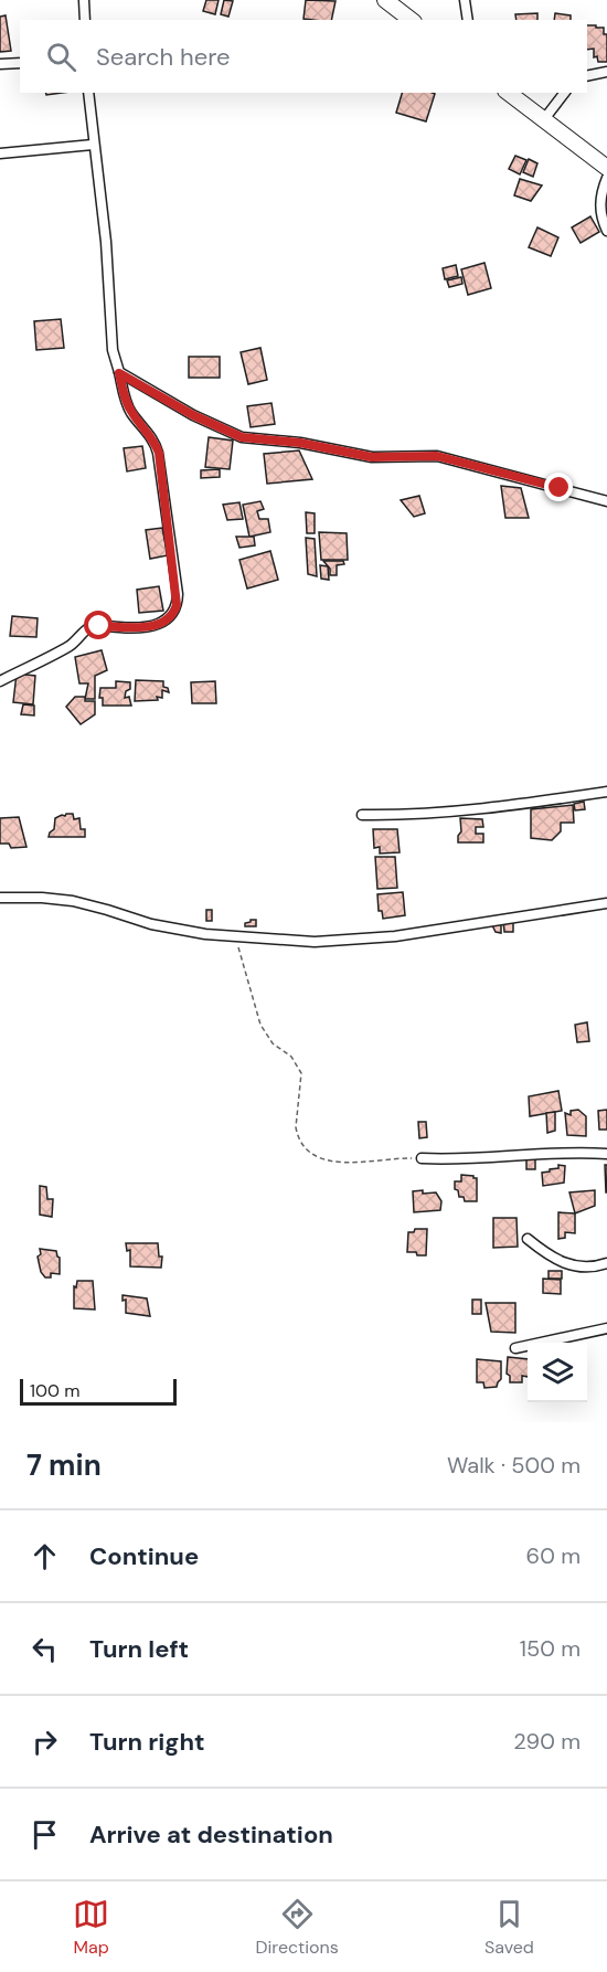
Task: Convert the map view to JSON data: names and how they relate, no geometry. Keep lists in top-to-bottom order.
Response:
{
  "scale_bar": "100 m",
  "page": {
    "search": "Search here",
    "scale": "100 m",
    "heading": ["7 min", "Walk · 500 m"],
    "list": [
      ["Continue", "60 m"],
      ["Turn left", "150 m"],
      ["Turn right", "290 m"],
      "Arrive at destination"
    ],
    "nav": ["Map", "Directions", "Saved"]
  }
}
